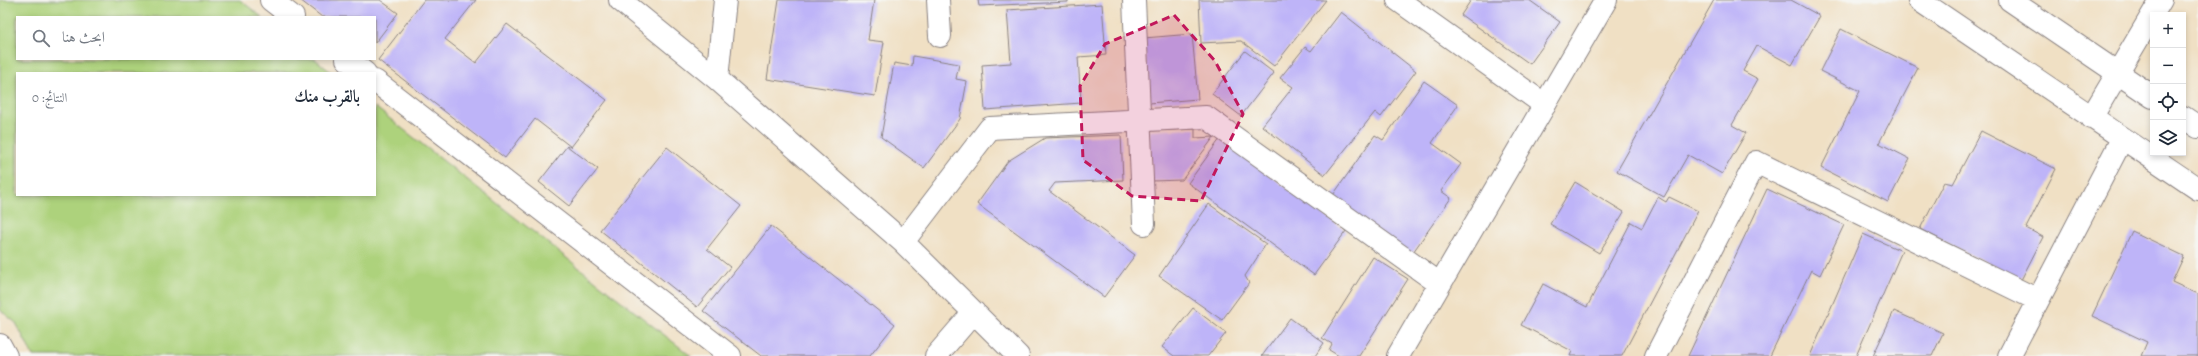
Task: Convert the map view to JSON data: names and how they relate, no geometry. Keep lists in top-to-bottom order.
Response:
{
  "page": {
    "map_buttons": ["+", "−"],
    "search": "ابحث هنا",
    "heading": ["بالقرب منك", "النتائج: 0"]
  }
}
